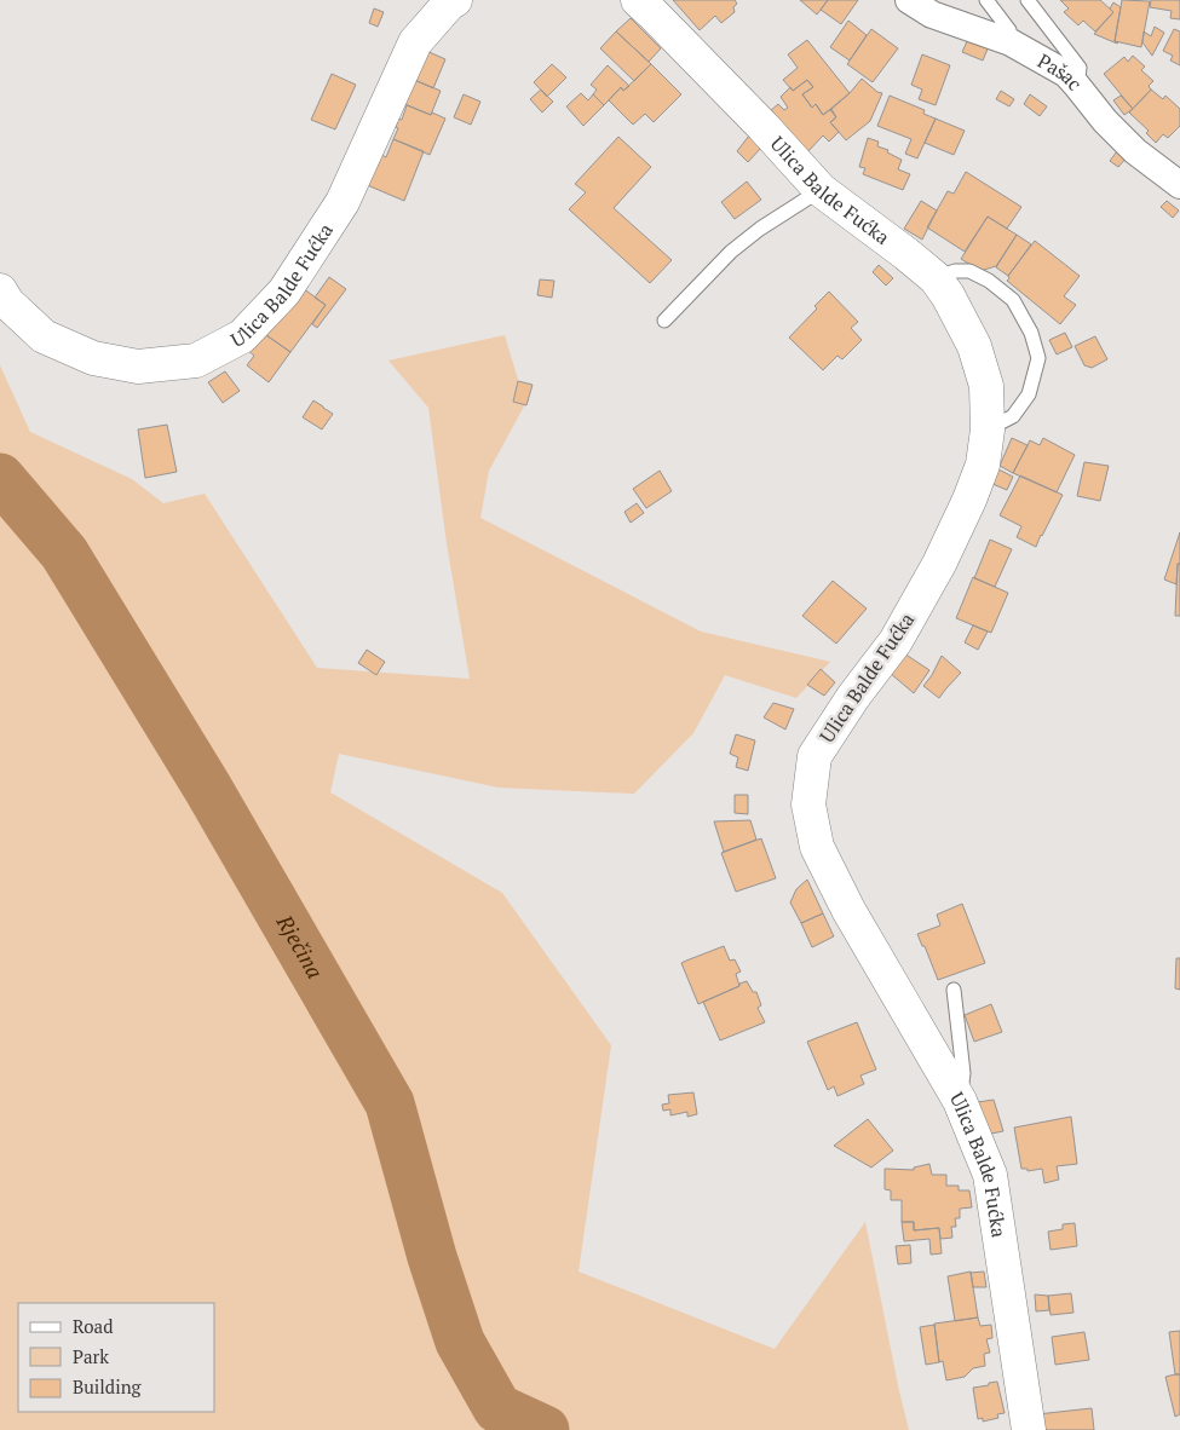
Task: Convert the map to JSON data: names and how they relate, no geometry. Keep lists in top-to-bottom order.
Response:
{
  "streets": {
    "main road": ["Ulica Balde Fućka"],
    "street": ["Pašac"]
  },
  "water": ["Rječina"],
  "legend": ["Road", "Park", "Building"]
}
